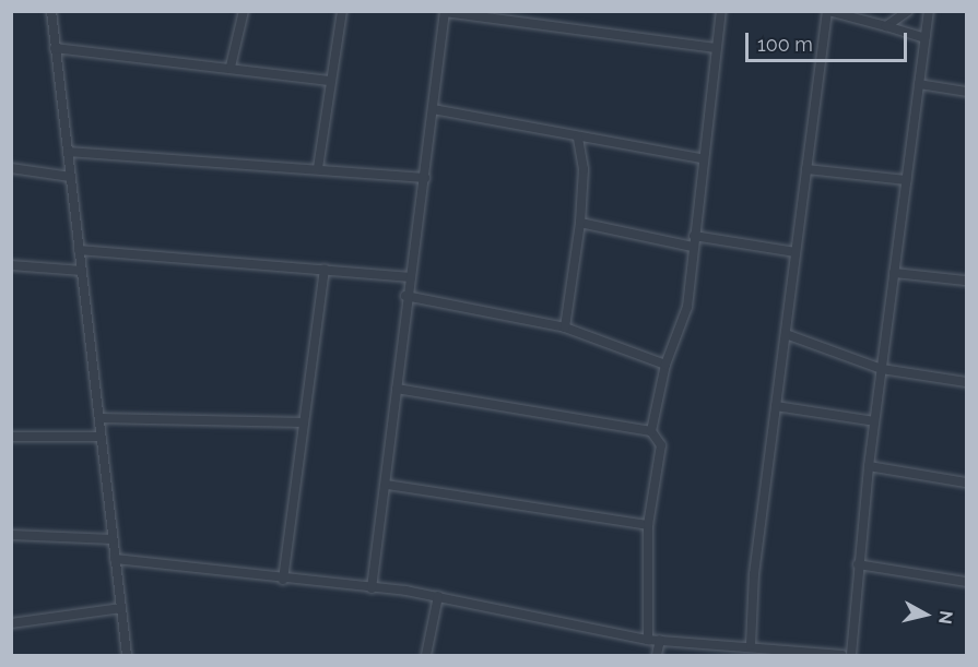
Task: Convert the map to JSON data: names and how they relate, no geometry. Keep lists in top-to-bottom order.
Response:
{
  "scale_bar": "100 m",
  "north": "right"
}
